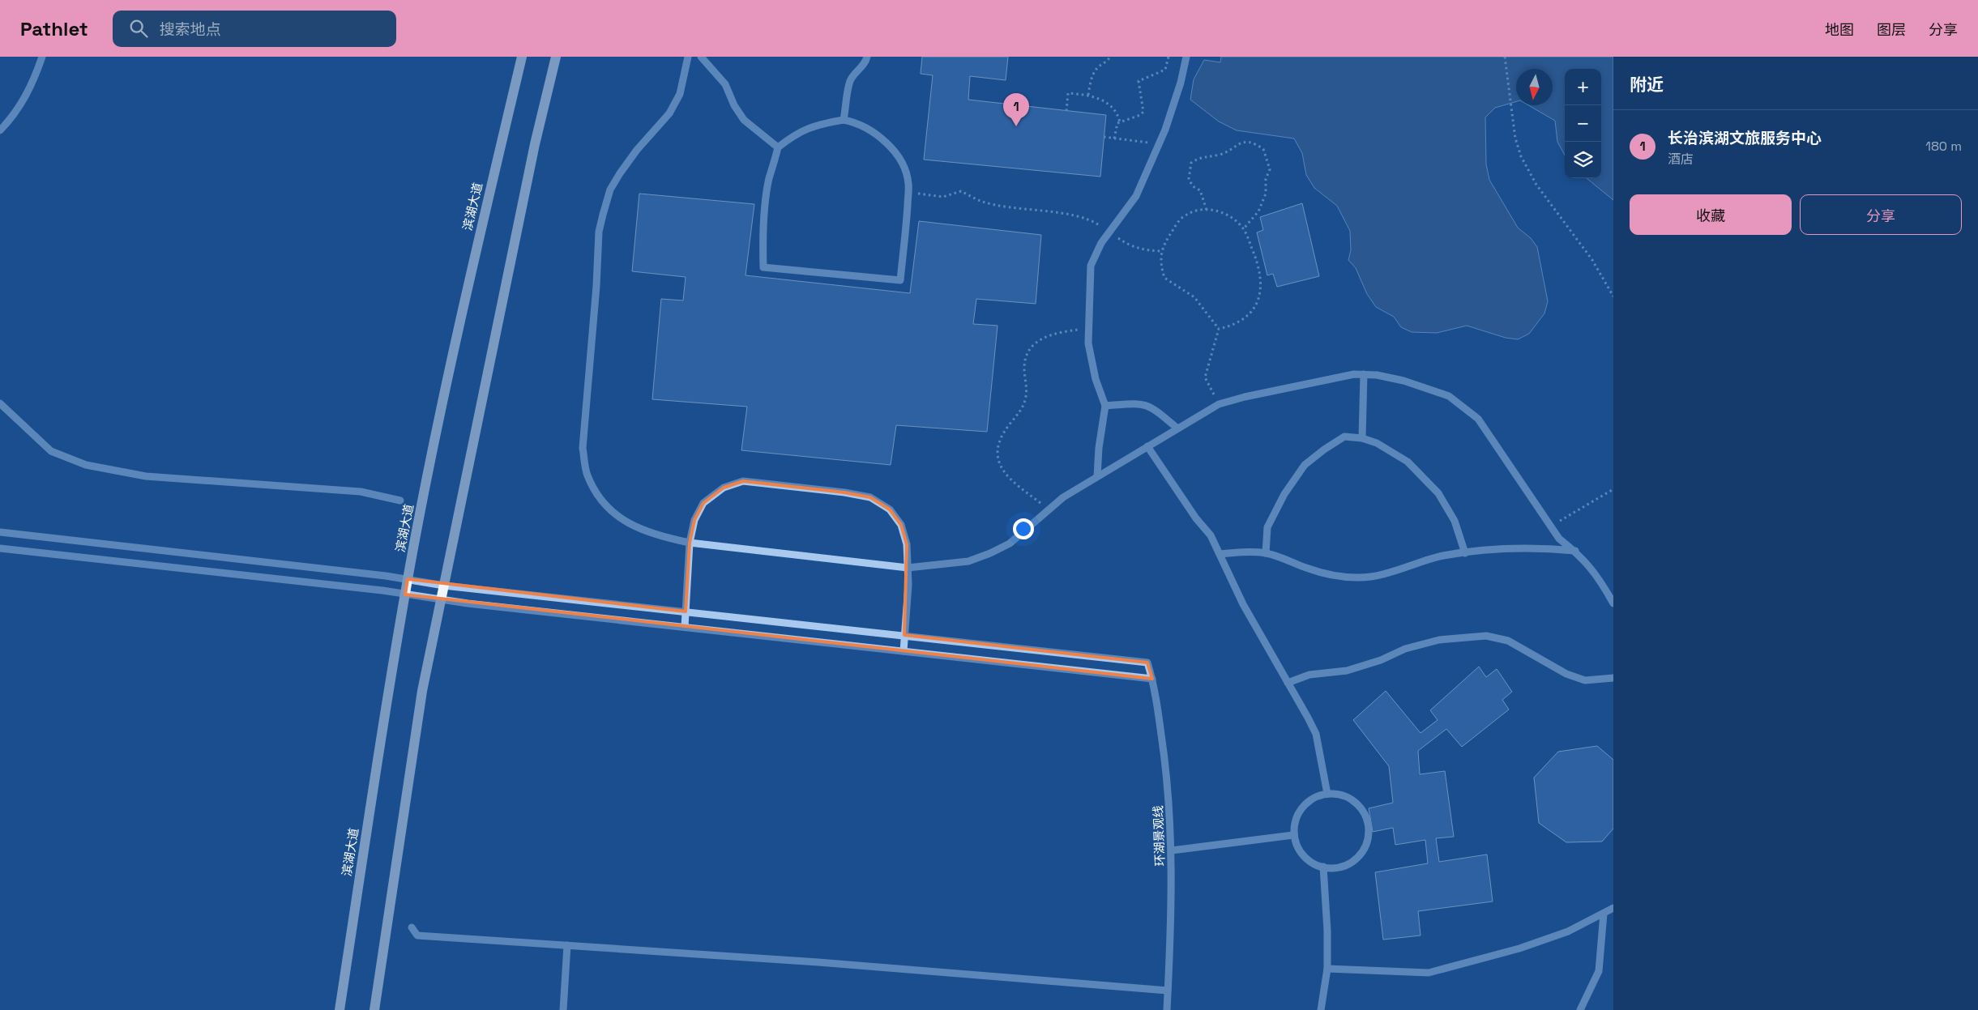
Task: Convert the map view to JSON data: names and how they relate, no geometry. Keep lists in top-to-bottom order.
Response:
{
  "streets": {
    "main road": ["滨湖大道"],
    "street": ["环湖景观线"]
  },
  "north": "bottom",
  "page": {
    "header": "Pathlet",
    "search": "搜索地点",
    "nav": ["地图", "图层", "分享"],
    "heading": "附近",
    "map_buttons": ["+", "−"],
    "pins": "1",
    "list": [
      {
        "mark": "1",
        "name": "长治滨湖文旅服务中心",
        "note": "酒店",
        "value": "180 m"
      }
    ],
    "buttons": ["收藏", "分享"]
  }
}
